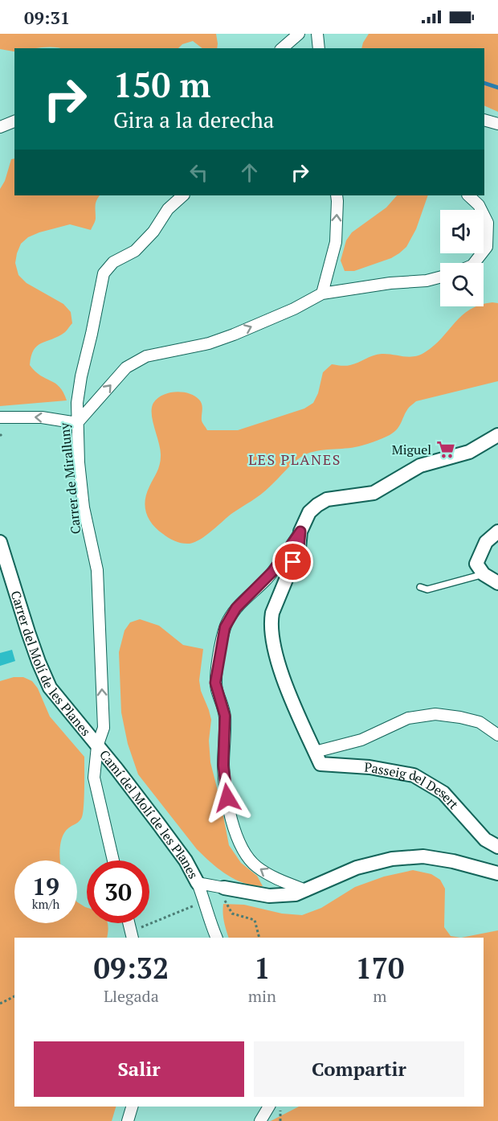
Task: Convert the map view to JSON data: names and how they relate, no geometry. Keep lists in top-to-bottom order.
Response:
{
  "streets": {
    "street": [
      "Carrer de Miralluny",
      "Carrer del Molí de les Planes",
      "Passeig del Desert",
      "Camí del Molí de les Planes"
    ]
  },
  "crossings": [
    ["Carrer de Miralluny", "Carrer del Molí de les Planes"],
    ["Carrer de Miralluny", "Camí del Molí de les Planes"],
    ["Carrer del Molí de les Planes", "Camí del Molí de les Planes"]
  ],
  "one_way": ["Carrer de Miralluny"],
  "districts": ["LES PLANES"],
  "places": {
    "supermarket": ["Miguel"]
  },
  "page": {
    "status": "09:31",
    "turn": ["150 m", "Gira a la derecha"],
    "speed": "19 km/h",
    "limit": "30",
    "eta": [
      "09:32",
      "Llegada",
      "1",
      "min",
      "170",
      "m"
    ],
    "buttons": ["Salir", "Compartir"]
  }
}
